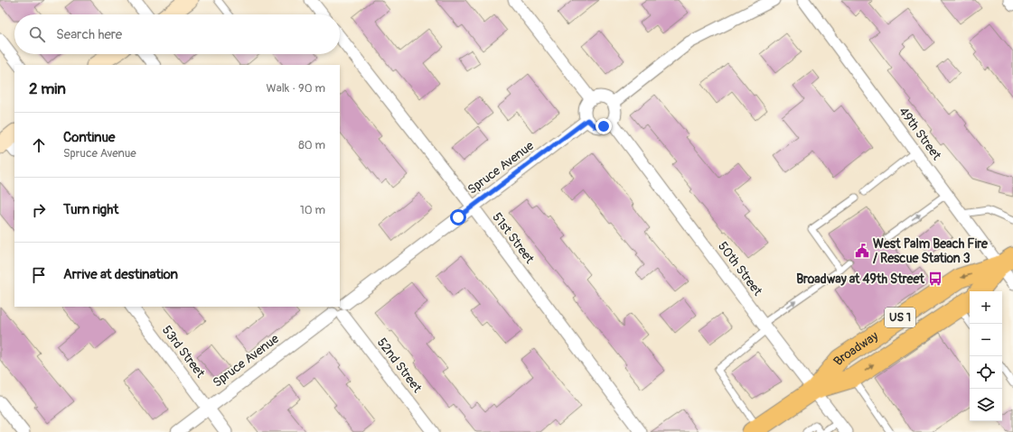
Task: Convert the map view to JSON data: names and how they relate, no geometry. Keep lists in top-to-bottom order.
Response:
{
  "streets": {
    "main road": ["US 1", "Broadway"],
    "street": [
      "49th Street",
      "Spruce Avenue",
      "51st Street",
      "50th Street",
      "53rd Street",
      "52nd Street"
    ]
  },
  "crossings": [
    ["49th Street", "Broadway"],
    ["Spruce Avenue", "51st Street"],
    ["Spruce Avenue", "50th Street"],
    ["Spruce Avenue", "53rd Street"],
    ["Spruce Avenue", "52nd Street"],
    ["50th Street", "Broadway"]
  ],
  "places": {
    "public building": ["West Palm Beach Fire / Rescue Station 3"],
    "bus stop": ["Broadway at 49th Street"]
  },
  "page": {
    "search": "Search here",
    "heading": ["2 min", "Walk · 90 m"],
    "list": [
      ["Continue", "Spruce Avenue", "80 m"],
      ["Turn right", "10 m"],
      "Arrive at destination"
    ],
    "map_buttons": ["+", "−"]
  }
}
